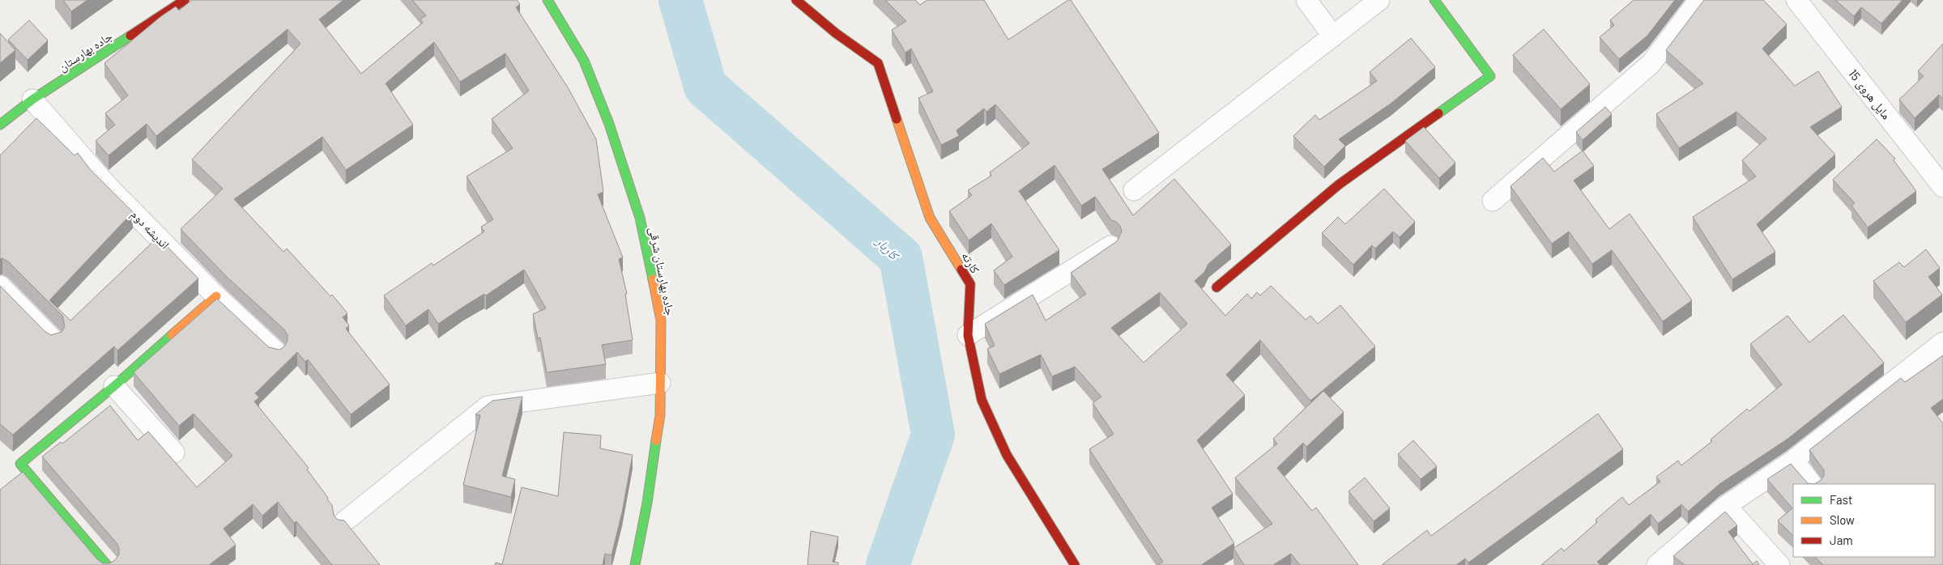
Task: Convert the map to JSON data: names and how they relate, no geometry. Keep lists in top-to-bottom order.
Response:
{
  "streets": {
    "street": [
      "جاده بهارستان",
      "مایل هروی 15",
      "اندیشه دوم",
      "کارته",
      "جاده بهارستان شرقی"
    ]
  },
  "crossings": [
    ["جاده بهارستان", "اندیشه دوم"]
  ],
  "water": ["کاربار"],
  "legend": ["Fast", "Slow", "Jam"]
}
